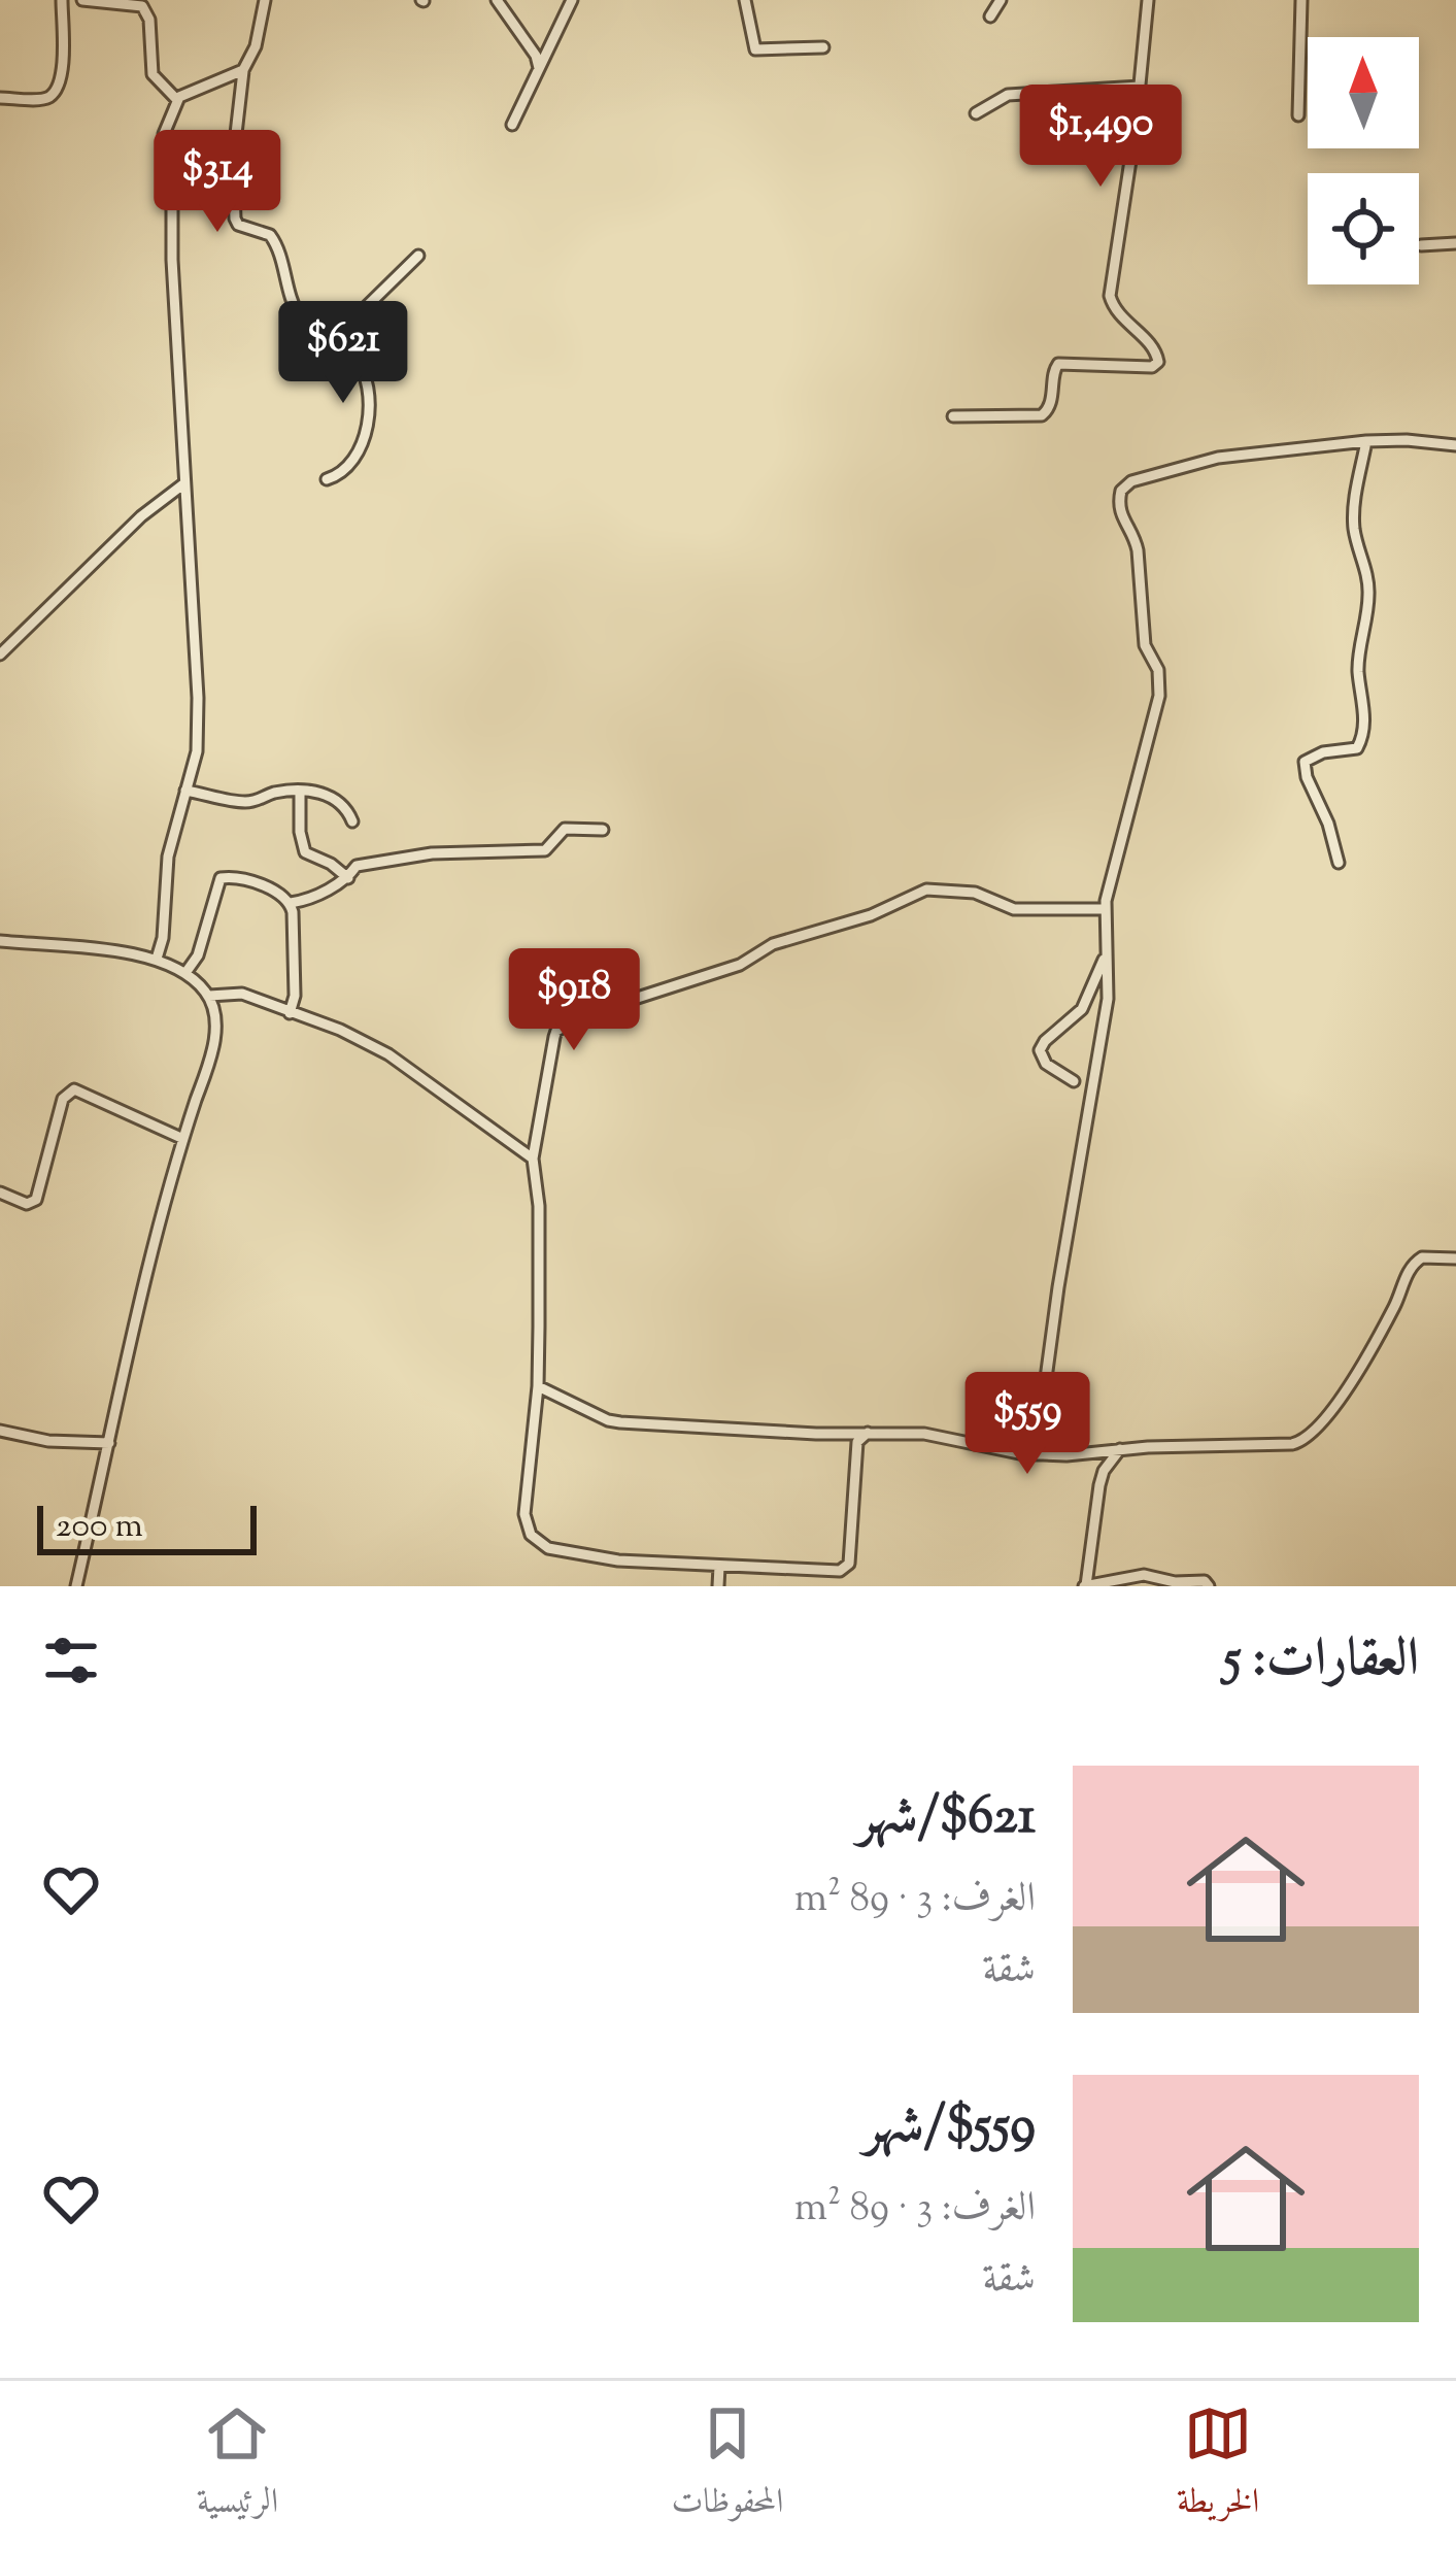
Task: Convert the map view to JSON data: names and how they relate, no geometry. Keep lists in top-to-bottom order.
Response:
{
  "scale_bar": "200 m",
  "north": "top",
  "page": {
    "price": [
      "$1,490",
      "$314",
      "$621",
      "$918",
      "$559"
    ],
    "scale": "200 m",
    "heading": "العقارات: 5",
    "list": [
      {
        "name": "$621/شهر",
        "note": "الغرف: 3 · 89 m² · شقة"
      },
      {
        "name": "$559/شهر",
        "note": "الغرف: 3 · 89 m² · شقة"
      }
    ],
    "tabs": ["الخريطة", "المحفوظات", "الرئيسية"]
  }
}
